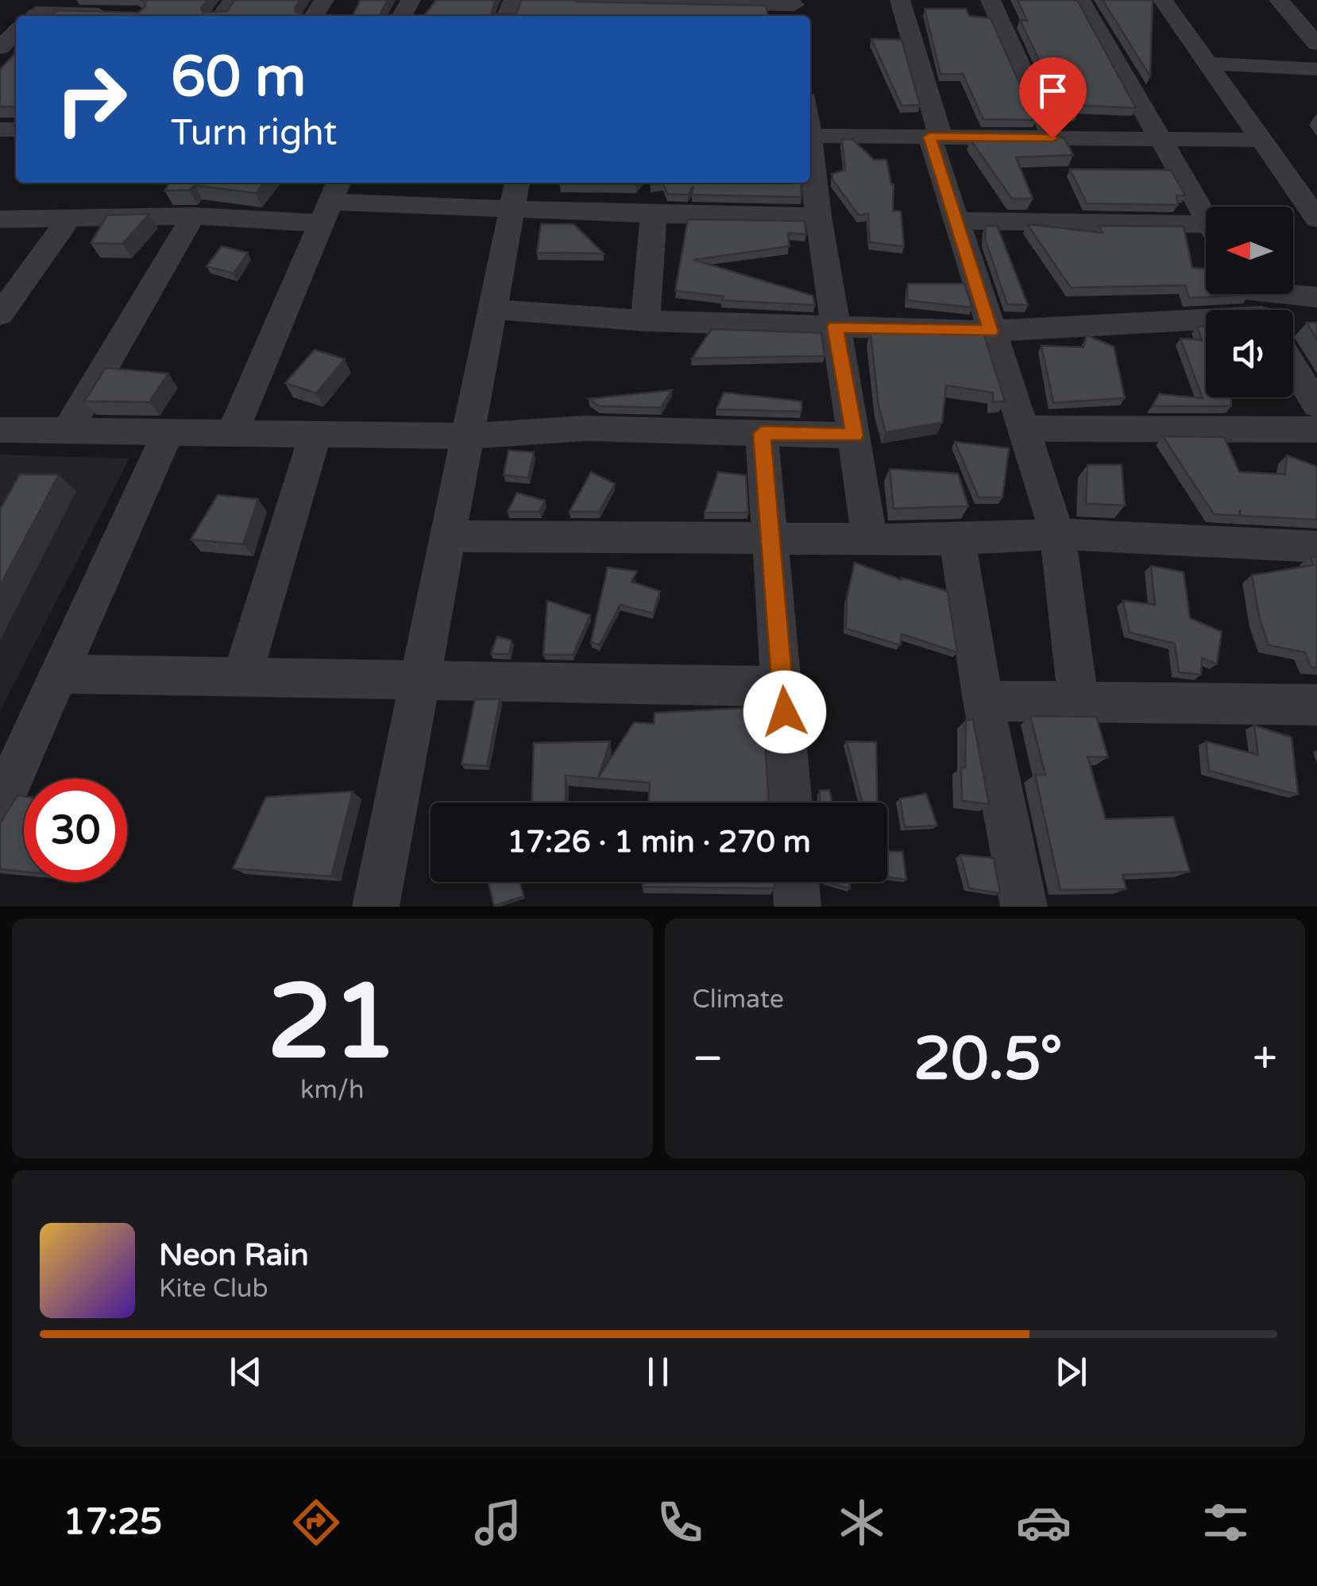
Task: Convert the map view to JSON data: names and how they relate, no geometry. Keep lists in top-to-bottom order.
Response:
{
  "north": "left",
  "page": {
    "turn": ["60 m", "Turn right"],
    "limit": "30",
    "trip": "17:26 · 1 min · 270 m",
    "tile": [
      ["21", "km/h"],
      "Climate"
    ],
    "heat": ["−", "20.5°", "+"],
    "song": ["Neon Rain", "Kite Club"],
    "tabs": "17:25"
  }
}
